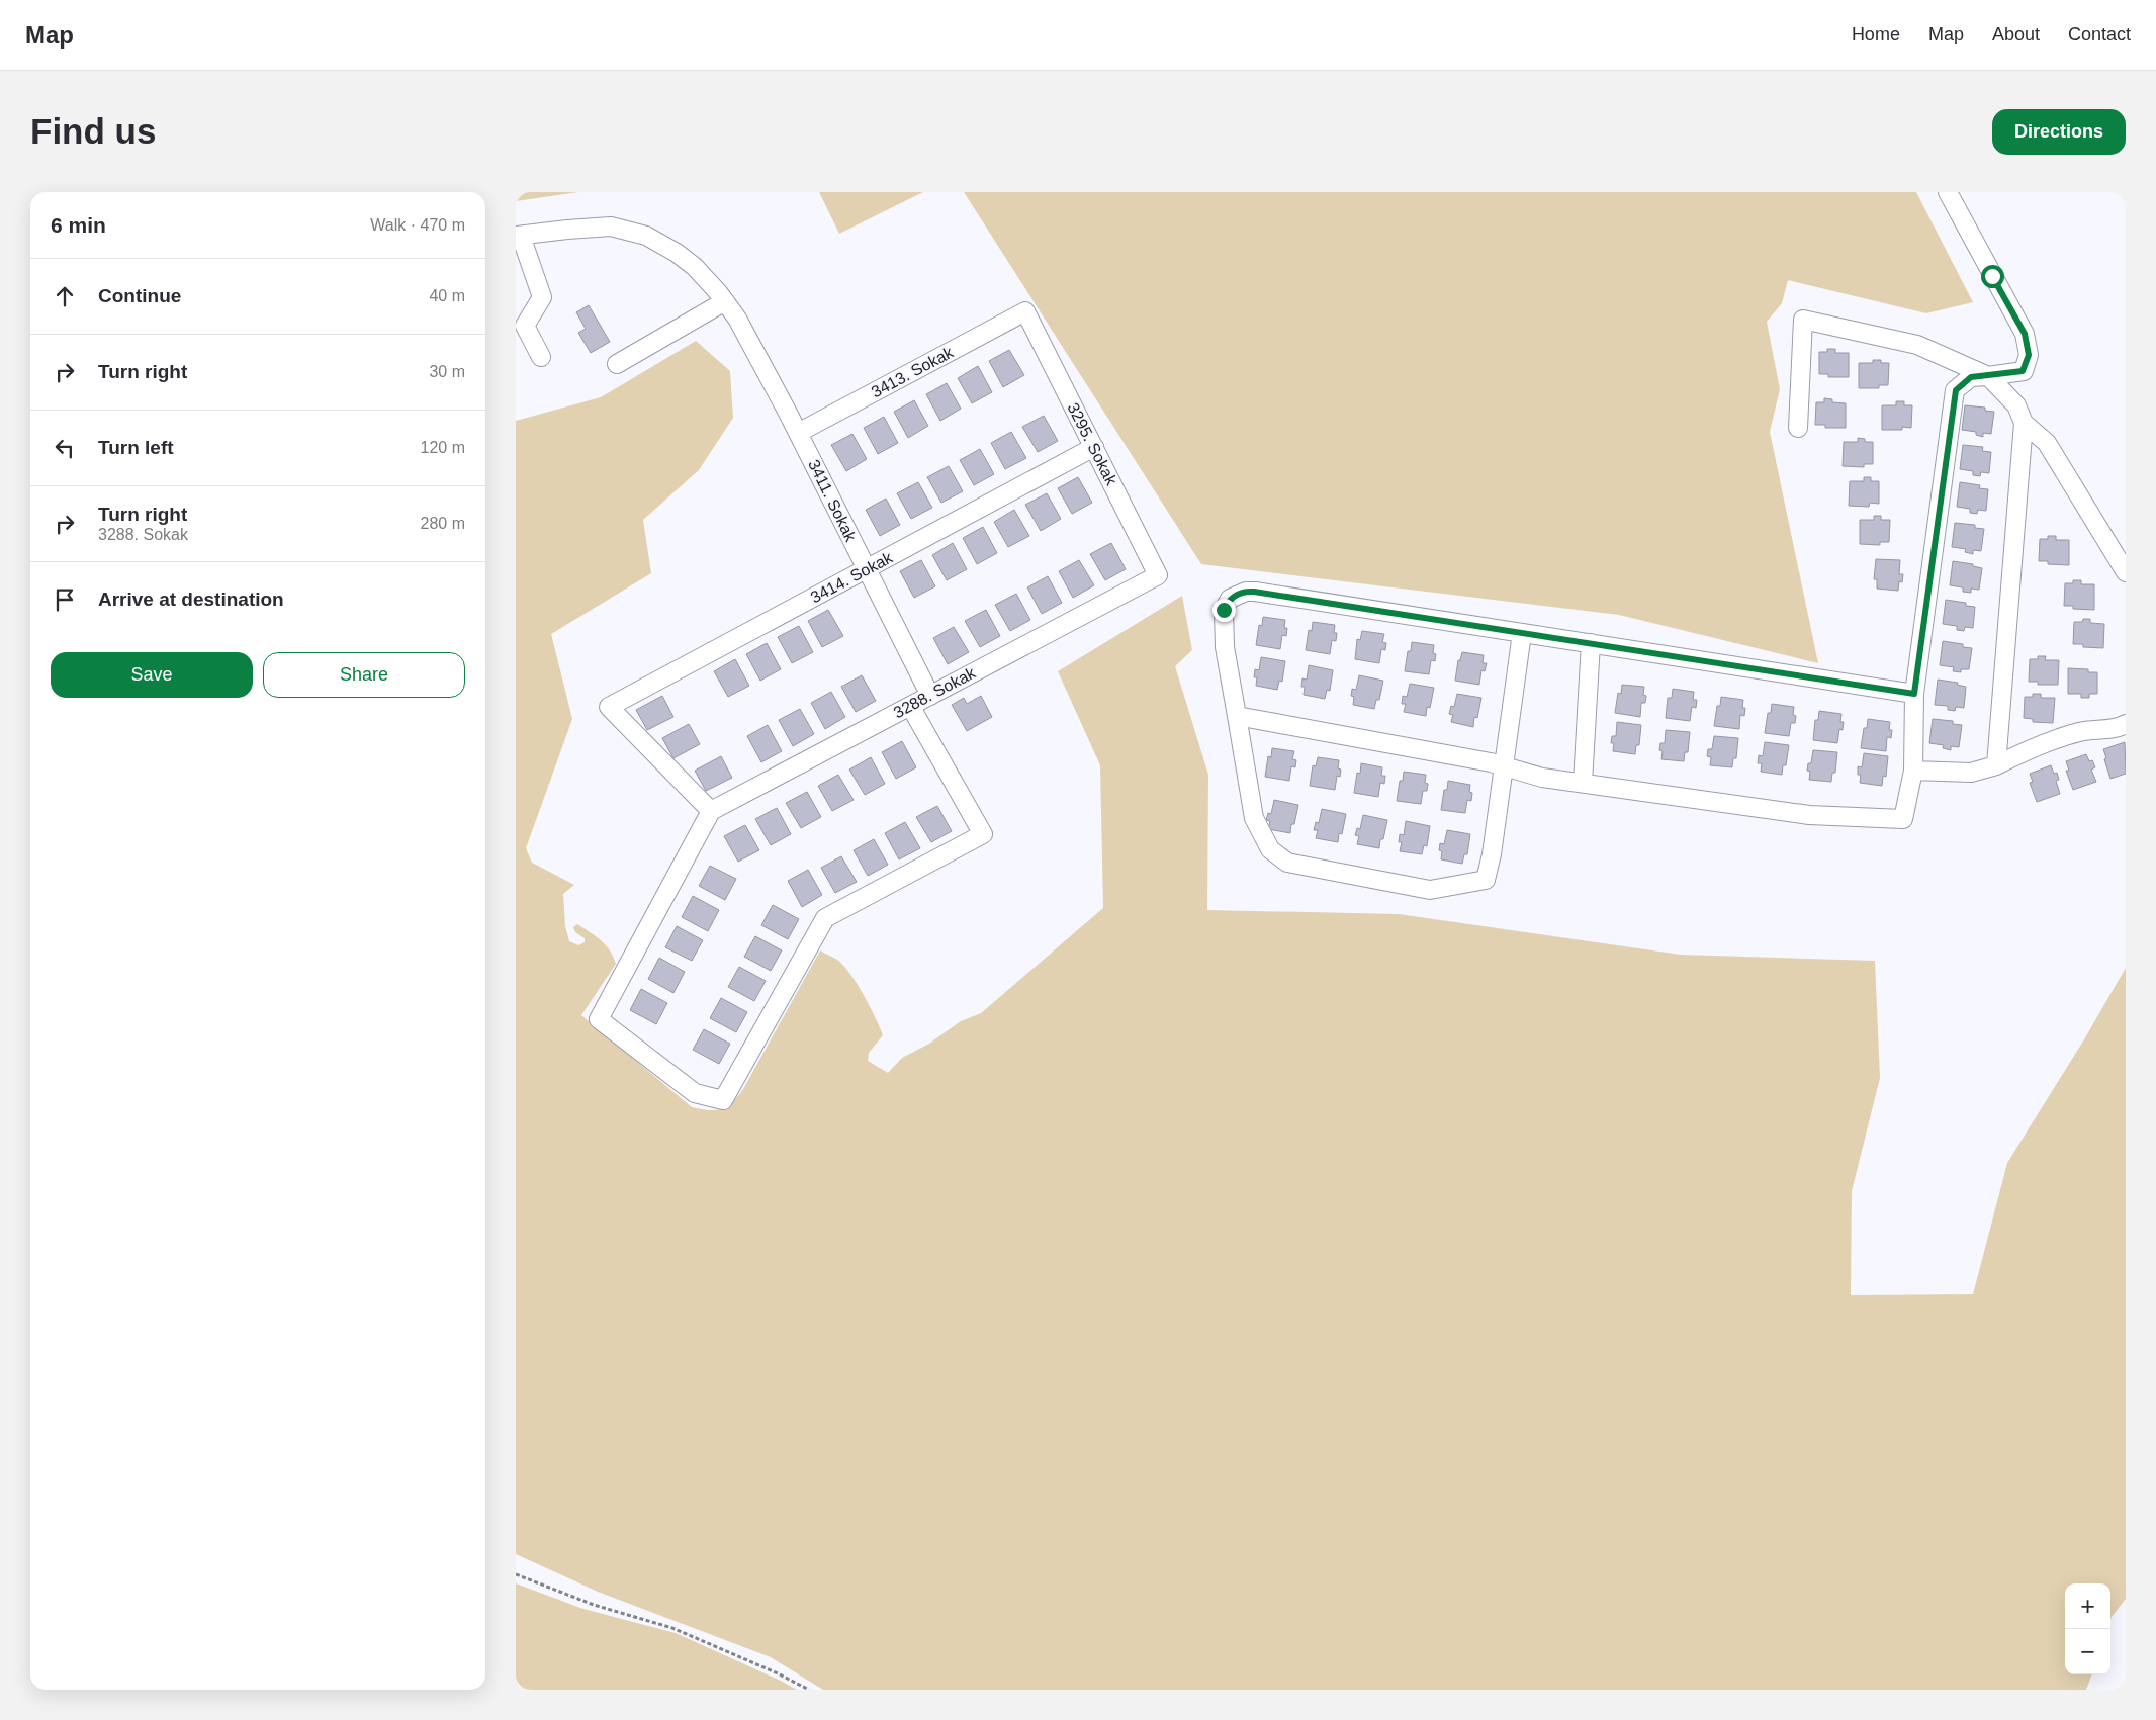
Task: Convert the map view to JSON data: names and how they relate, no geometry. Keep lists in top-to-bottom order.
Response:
{
  "streets": {
    "street": [
      "3413. Sokak",
      "3295. Sokak",
      "3411. Sokak",
      "3414. Sokak",
      "3288. Sokak"
    ]
  },
  "crossings": [
    ["3413. Sokak", "3295. Sokak"],
    ["3413. Sokak", "3411. Sokak"],
    ["3295. Sokak", "3414. Sokak"],
    ["3295. Sokak", "3288. Sokak"],
    ["3411. Sokak", "3414. Sokak"],
    ["3411. Sokak", "3288. Sokak"],
    ["3414. Sokak", "3288. Sokak"]
  ],
  "page": {
    "header": "Map",
    "nav": [
      "Home",
      "Map",
      "About",
      "Contact"
    ],
    "buttons": [
      "Directions",
      ["Save", "Share"]
    ],
    "title": "Find us",
    "heading": ["6 min", "Walk · 470 m"],
    "list": [
      ["Continue", "40 m"],
      ["Turn right", "30 m"],
      ["Turn left", "120 m"],
      ["Turn right", "3288. Sokak", "280 m"],
      "Arrive at destination"
    ],
    "map_buttons": ["+", "−"]
  }
}
